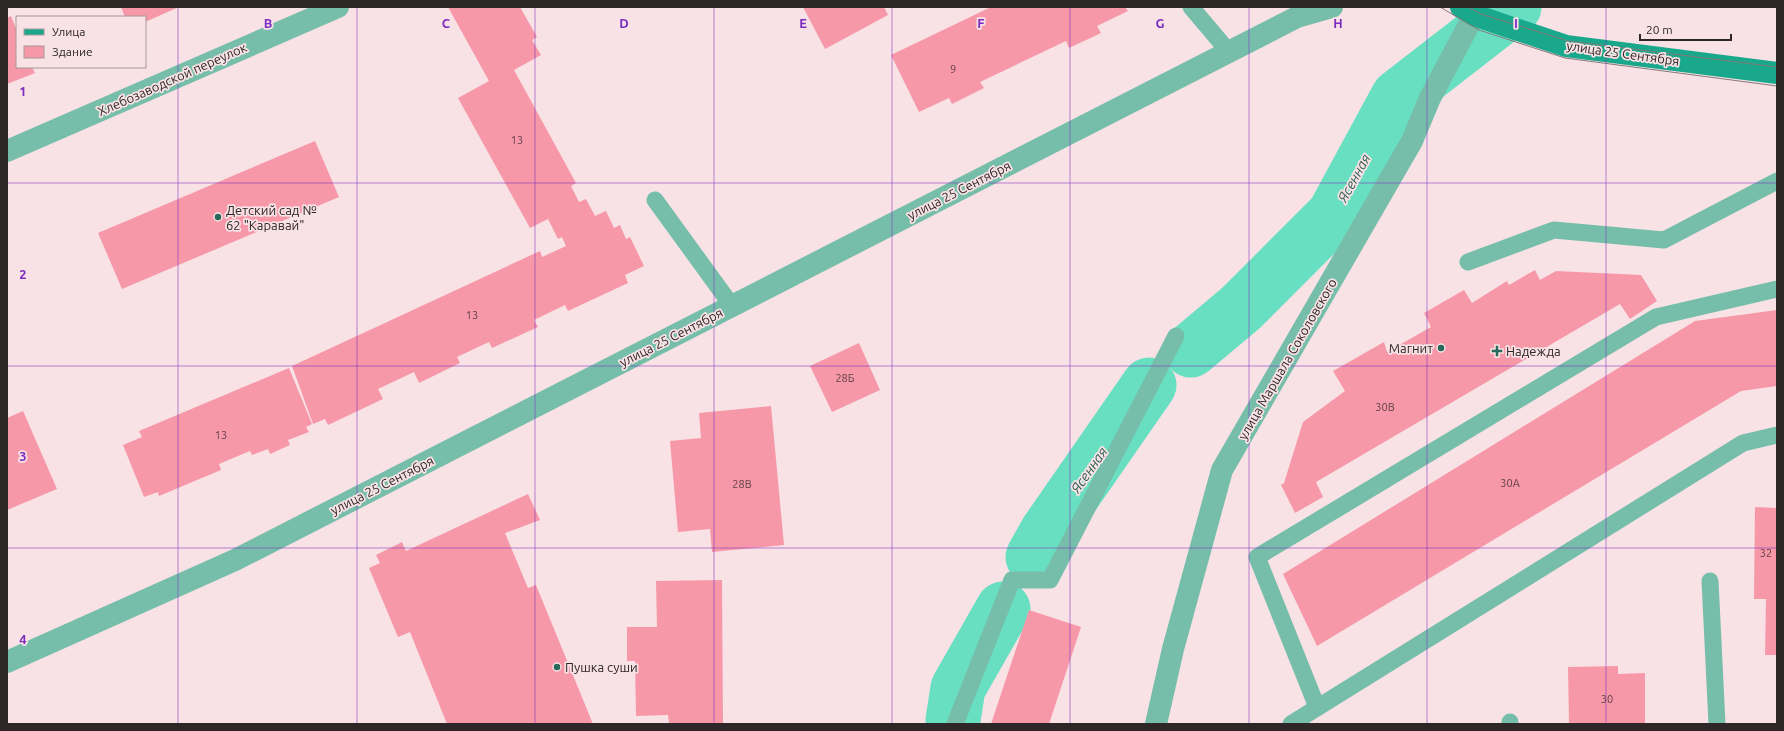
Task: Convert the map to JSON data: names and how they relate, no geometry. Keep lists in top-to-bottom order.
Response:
{
  "streets": {
    "main road": ["улица 25 Сентября"],
    "street": ["Хлебозаводской переулок", "улица Маршала Соколовского"]
  },
  "crossings": [
    ["улица 25 Сентября", "улица Маршала Соколовского"]
  ],
  "water": ["Ясенная"],
  "places": {
    "other": ["Детский сад № 62 \"Каравай\"", "Магнит", "Пушка суши"],
    "health": ["Надежда"]
  },
  "house_numbers": [
    "9",
    "13",
    "13",
    "28Б",
    "30В",
    "13",
    "30А",
    "28В",
    "32",
    "30"
  ],
  "legend": ["Улица", "Здание"],
  "scale_bar": "20 m",
  "grid": {
    "columns": [
      "B",
      "C",
      "D",
      "E",
      "F",
      "G",
      "H",
      "I"
    ],
    "rows": [
      "1",
      "2",
      "3",
      "4"
    ]
  }
}
